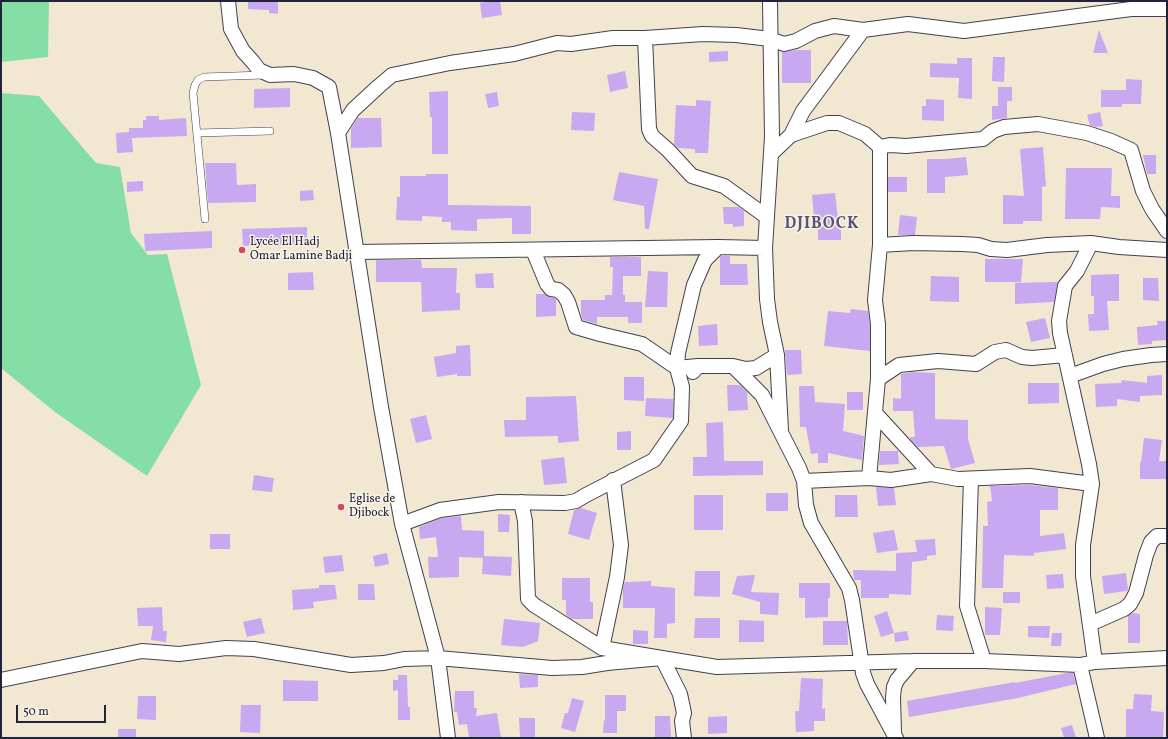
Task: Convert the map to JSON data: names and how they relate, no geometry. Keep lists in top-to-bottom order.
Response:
{
  "districts": ["DJIBOCK"],
  "places": ["Lycée El Hadj Omar Lamine Badji", "Eglise de Djibock"],
  "scale_bar": "50 m"
}
